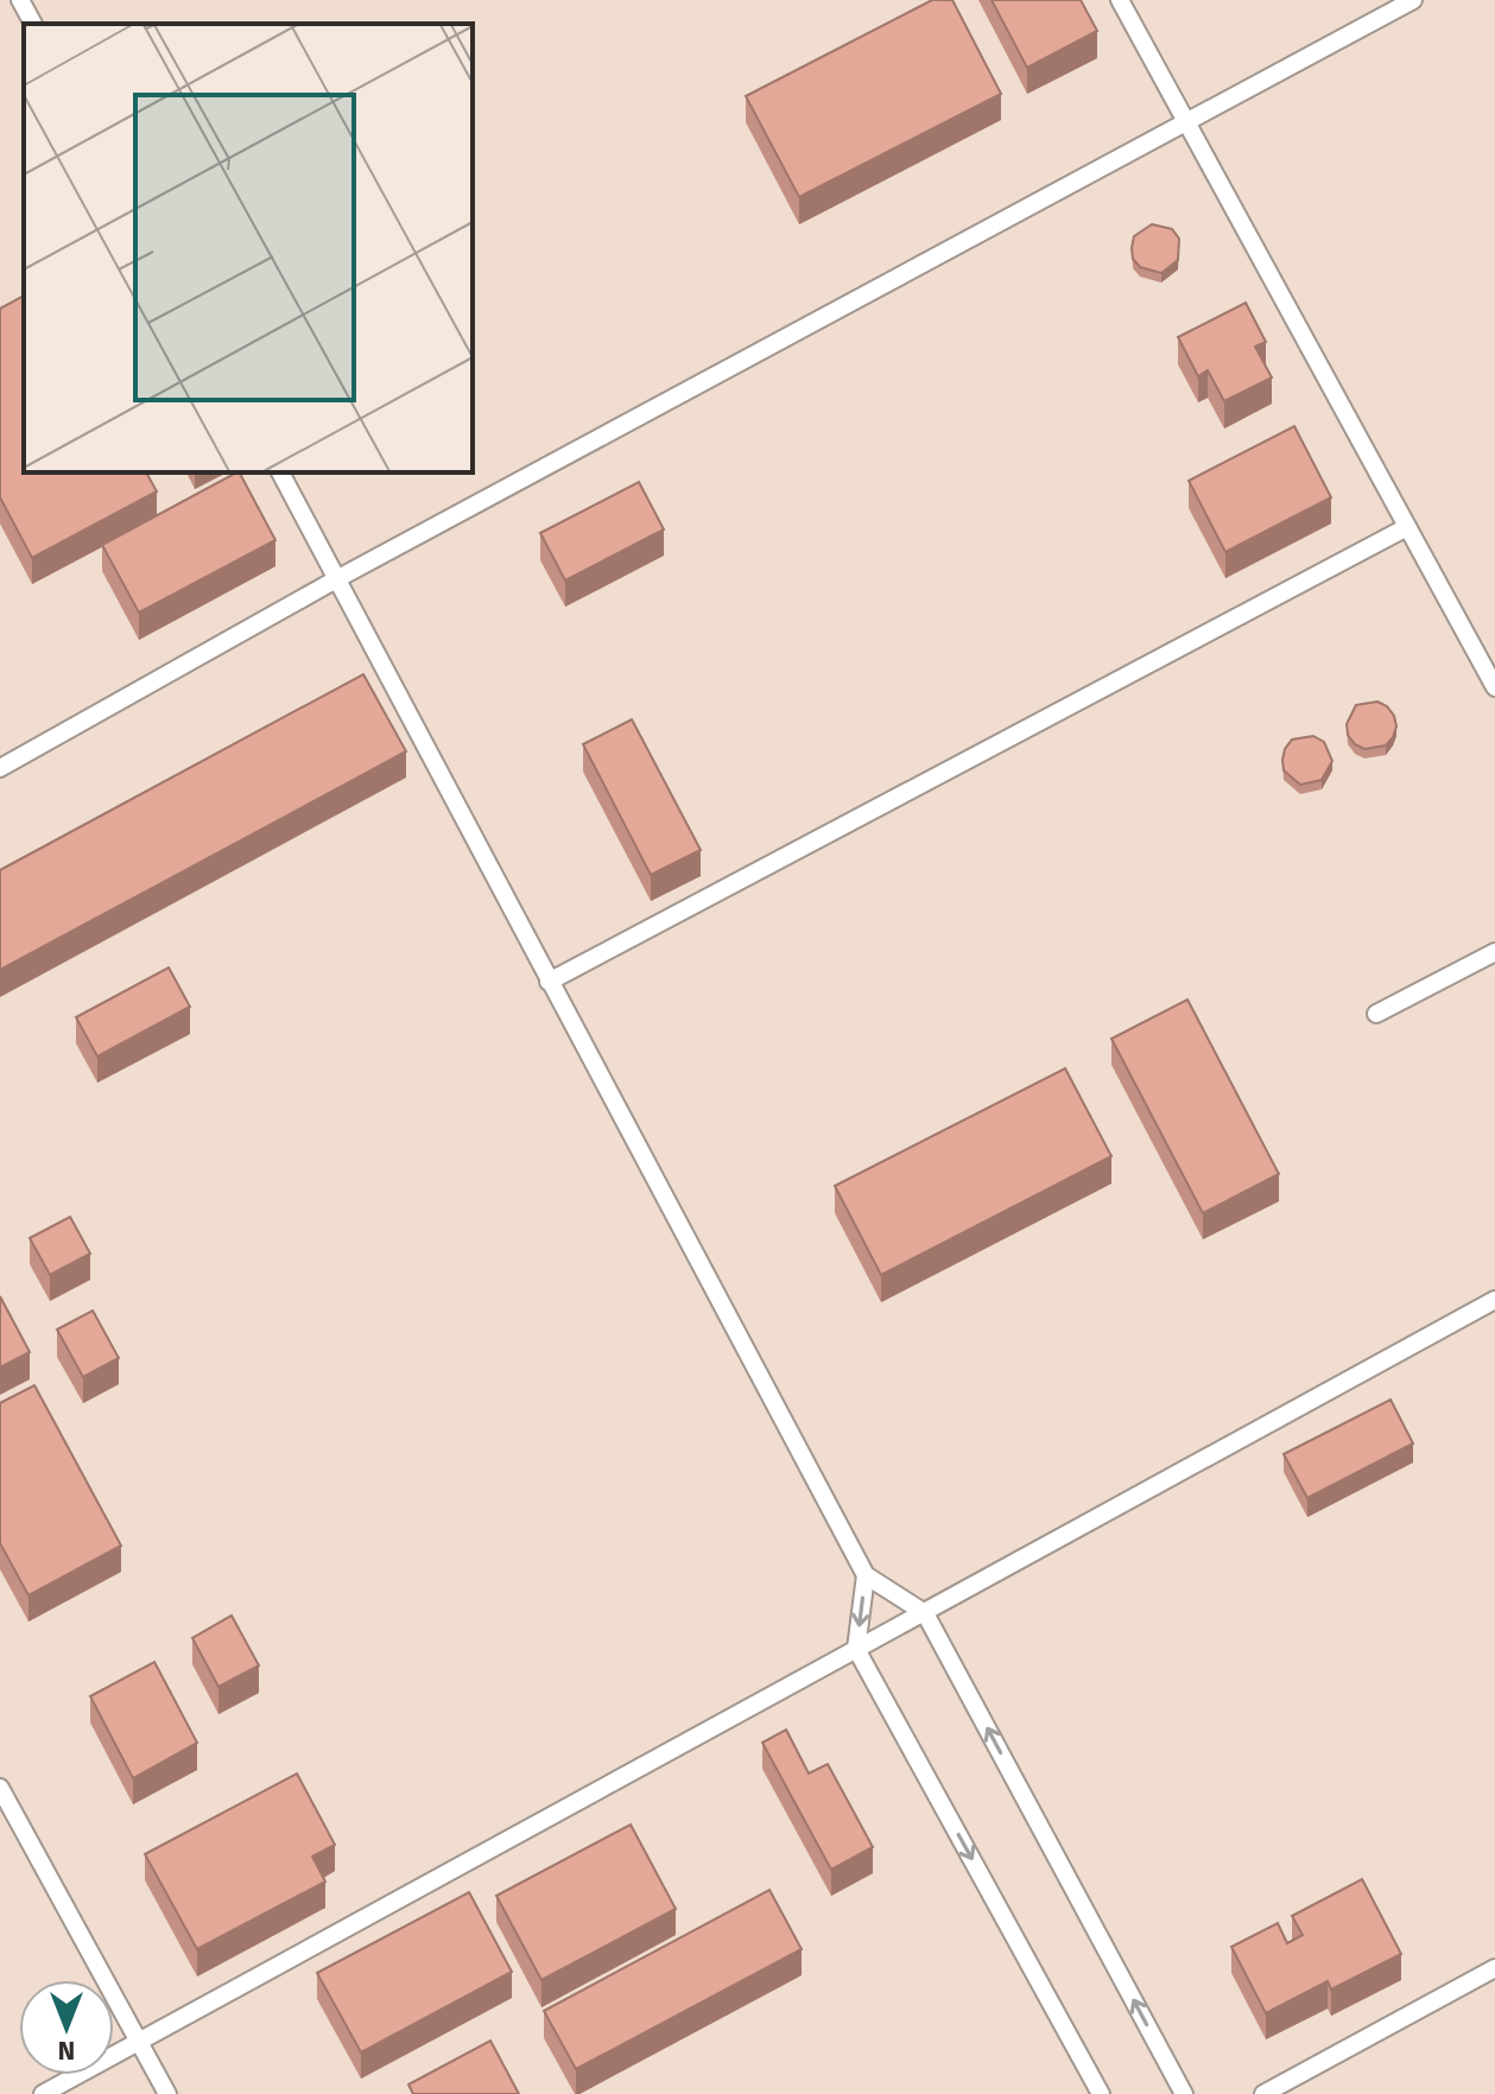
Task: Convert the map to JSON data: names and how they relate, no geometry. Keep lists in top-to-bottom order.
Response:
{
  "north": "bottom"
}
